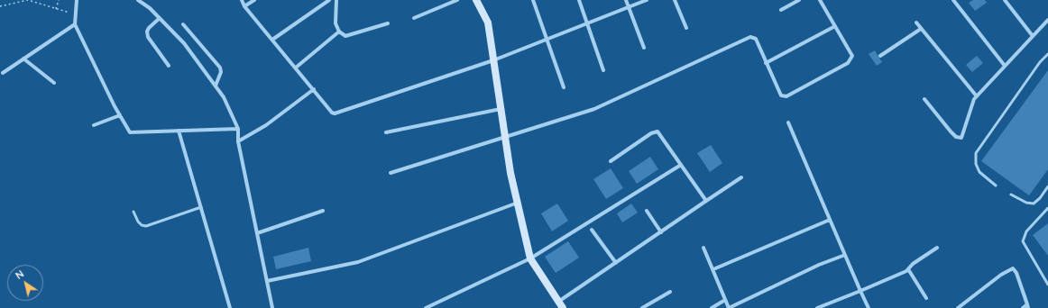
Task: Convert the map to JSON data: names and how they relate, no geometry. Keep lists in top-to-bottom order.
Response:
{
  "north": "top left"
}
